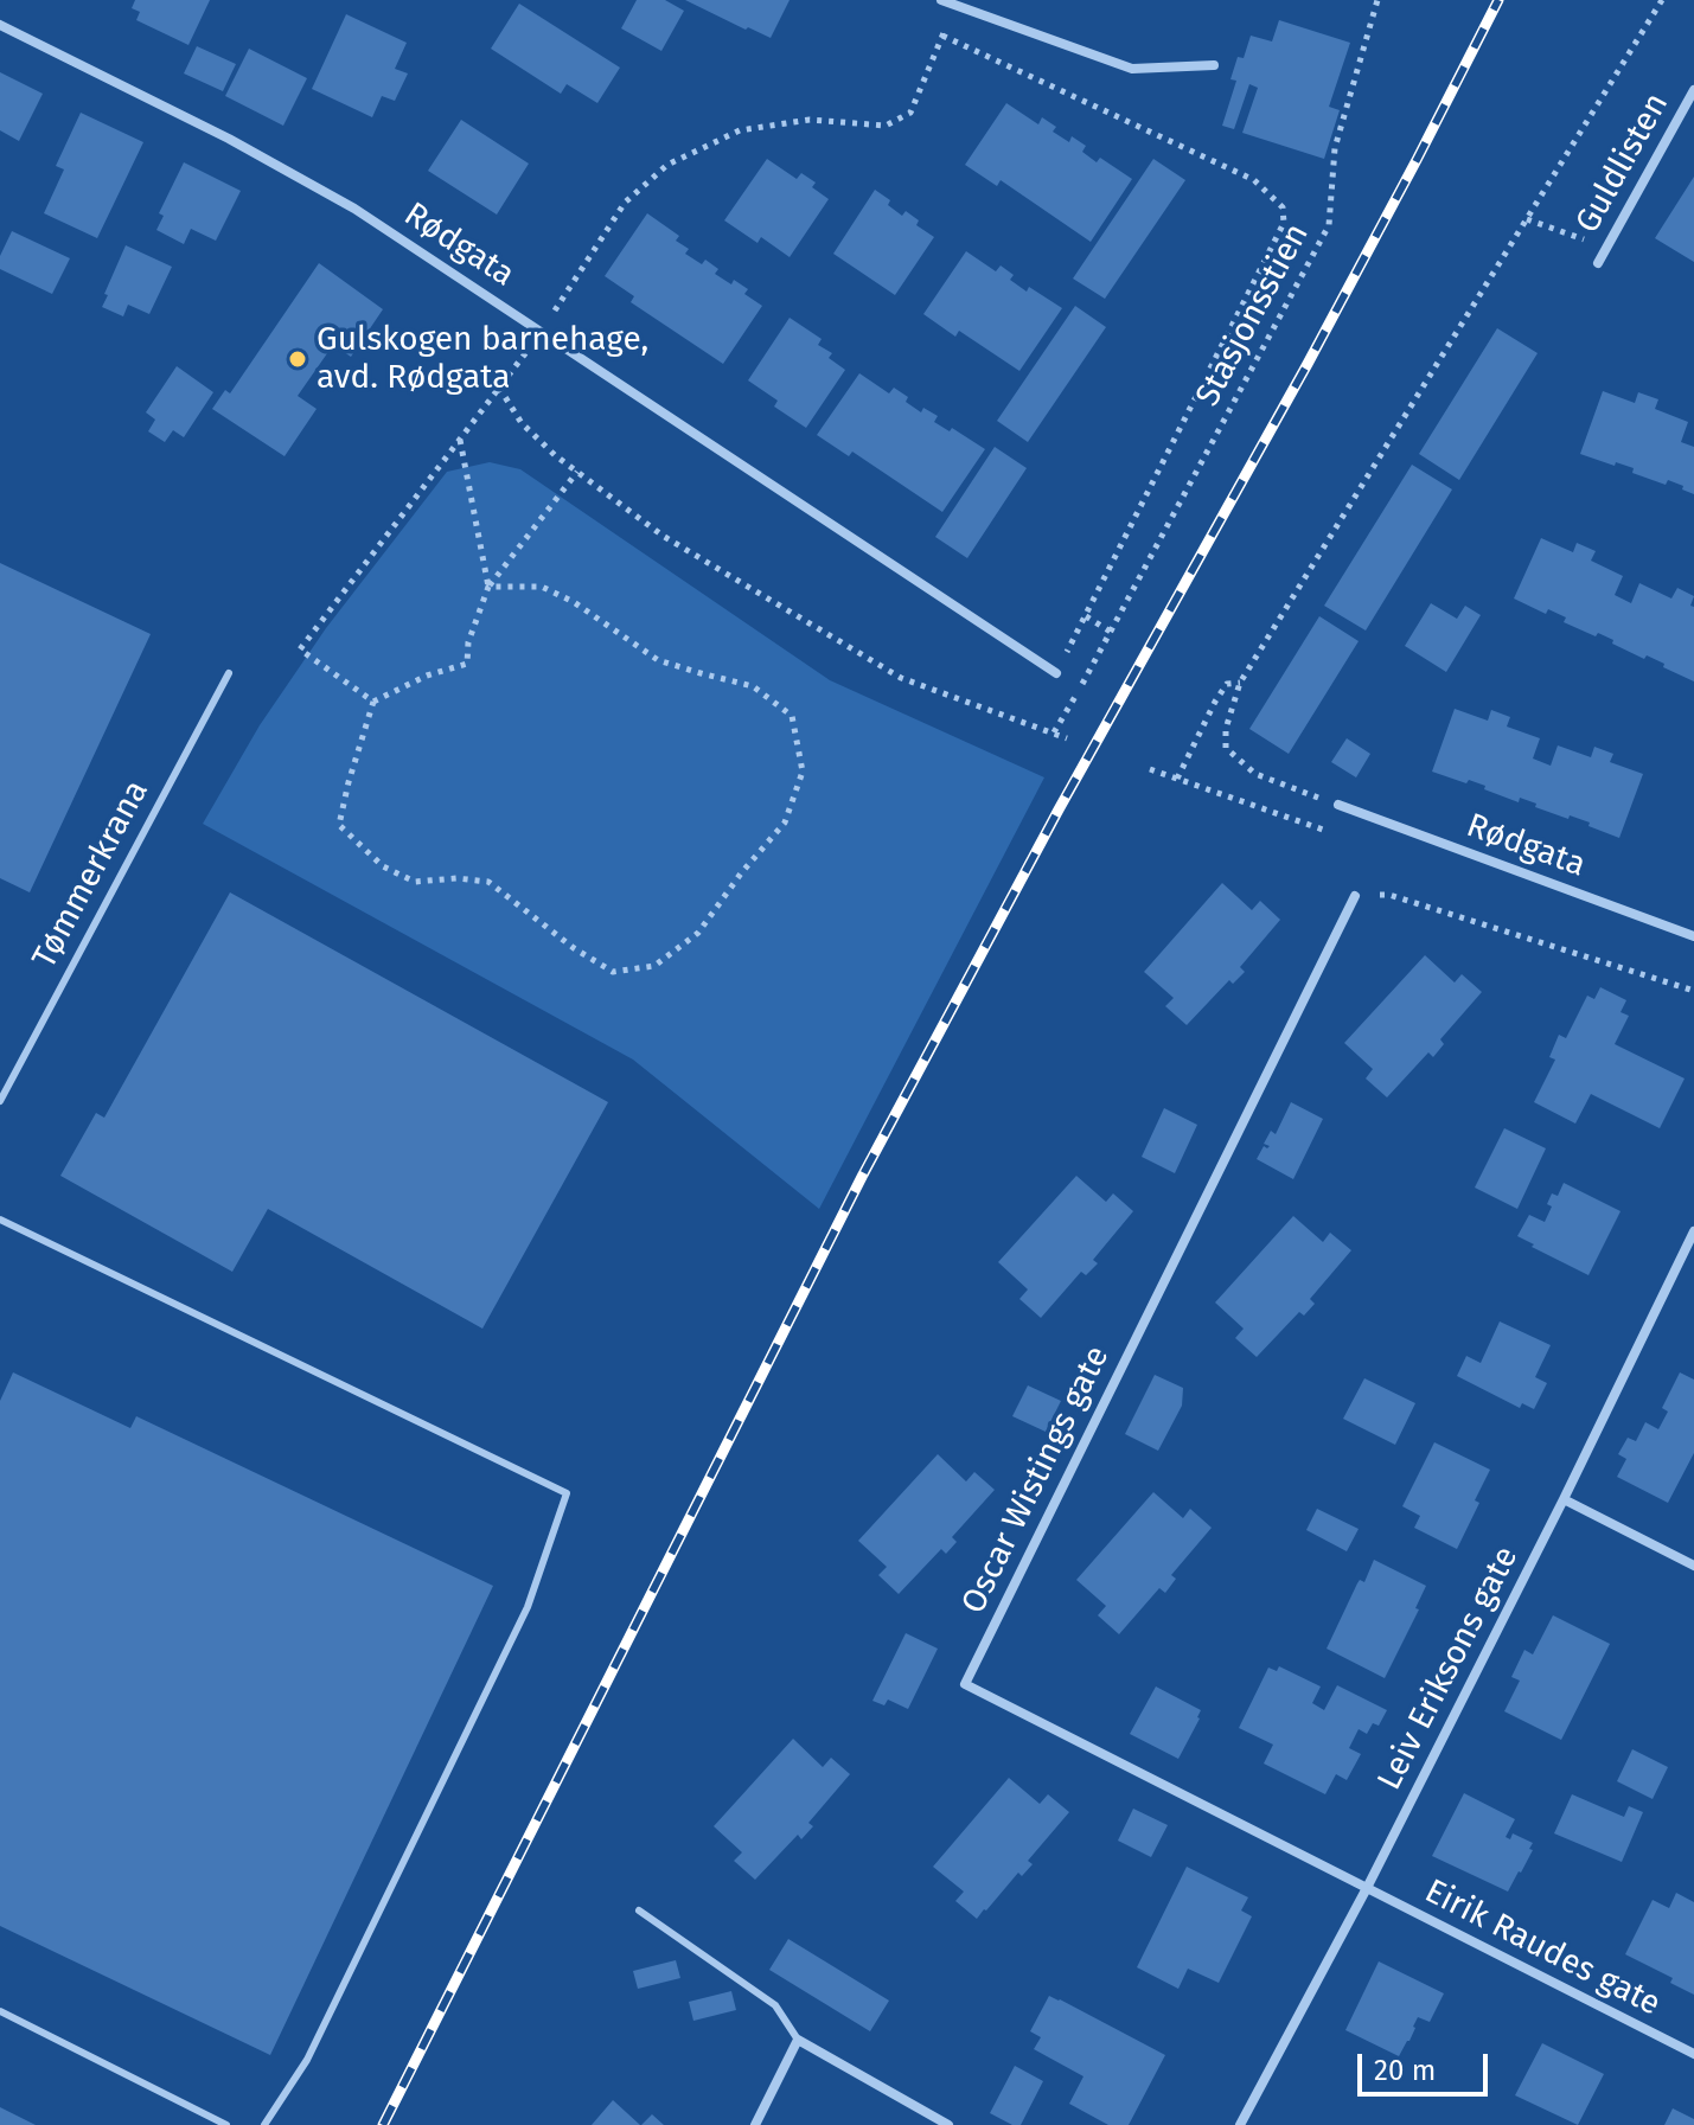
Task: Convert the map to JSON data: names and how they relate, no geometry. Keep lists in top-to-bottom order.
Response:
{
  "streets": {
    "street": [
      "Guldlisten",
      "Rødgata",
      "Oscar Wistings gate",
      "Leiv Eriksons gate",
      "Eirik Raudes gate"
    ],
    "lane": ["Tømmerkrana"],
    "path": ["Stasjonsstien"]
  },
  "crossings": [
    ["Oscar Wistings gate", "Leiv Eriksons gate"],
    ["Oscar Wistings gate", "Eirik Raudes gate"],
    ["Leiv Eriksons gate", "Eirik Raudes gate"]
  ],
  "places": ["Gulskogen barnehage, avd. Rødgata"],
  "scale_bar": "20 m"
}
